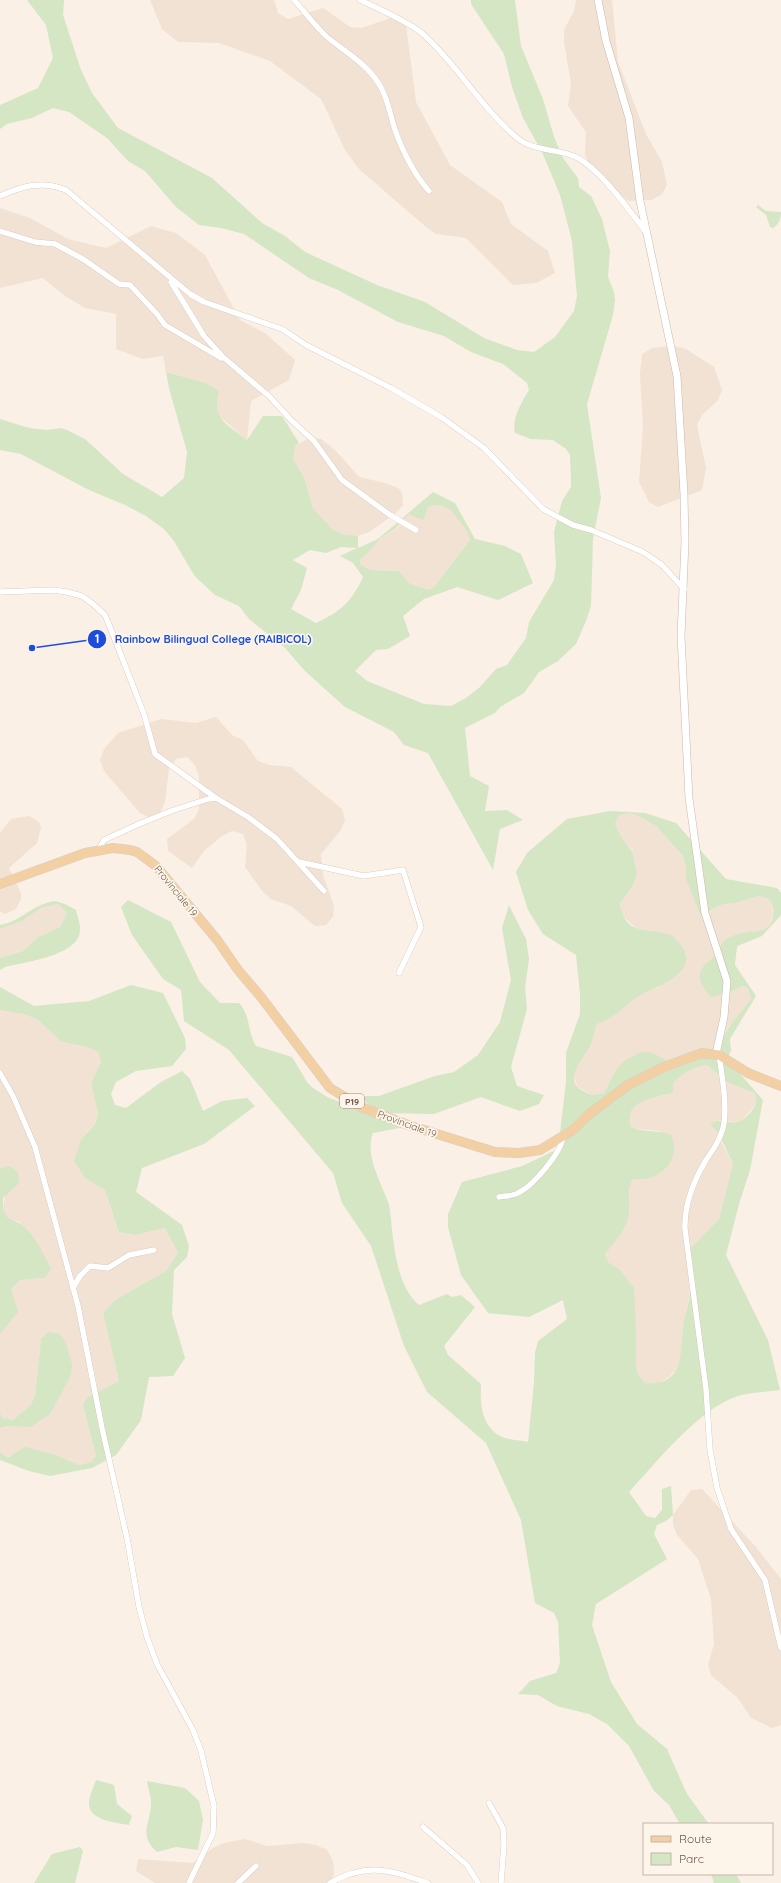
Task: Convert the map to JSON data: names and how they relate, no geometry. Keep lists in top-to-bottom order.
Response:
{
  "streets": {
    "main road": ["Provinciale 19", "P19"]
  },
  "places": ["Rainbow Bilingual College (RAIBICOL)"],
  "legend": ["Route", "Parc"]
}
